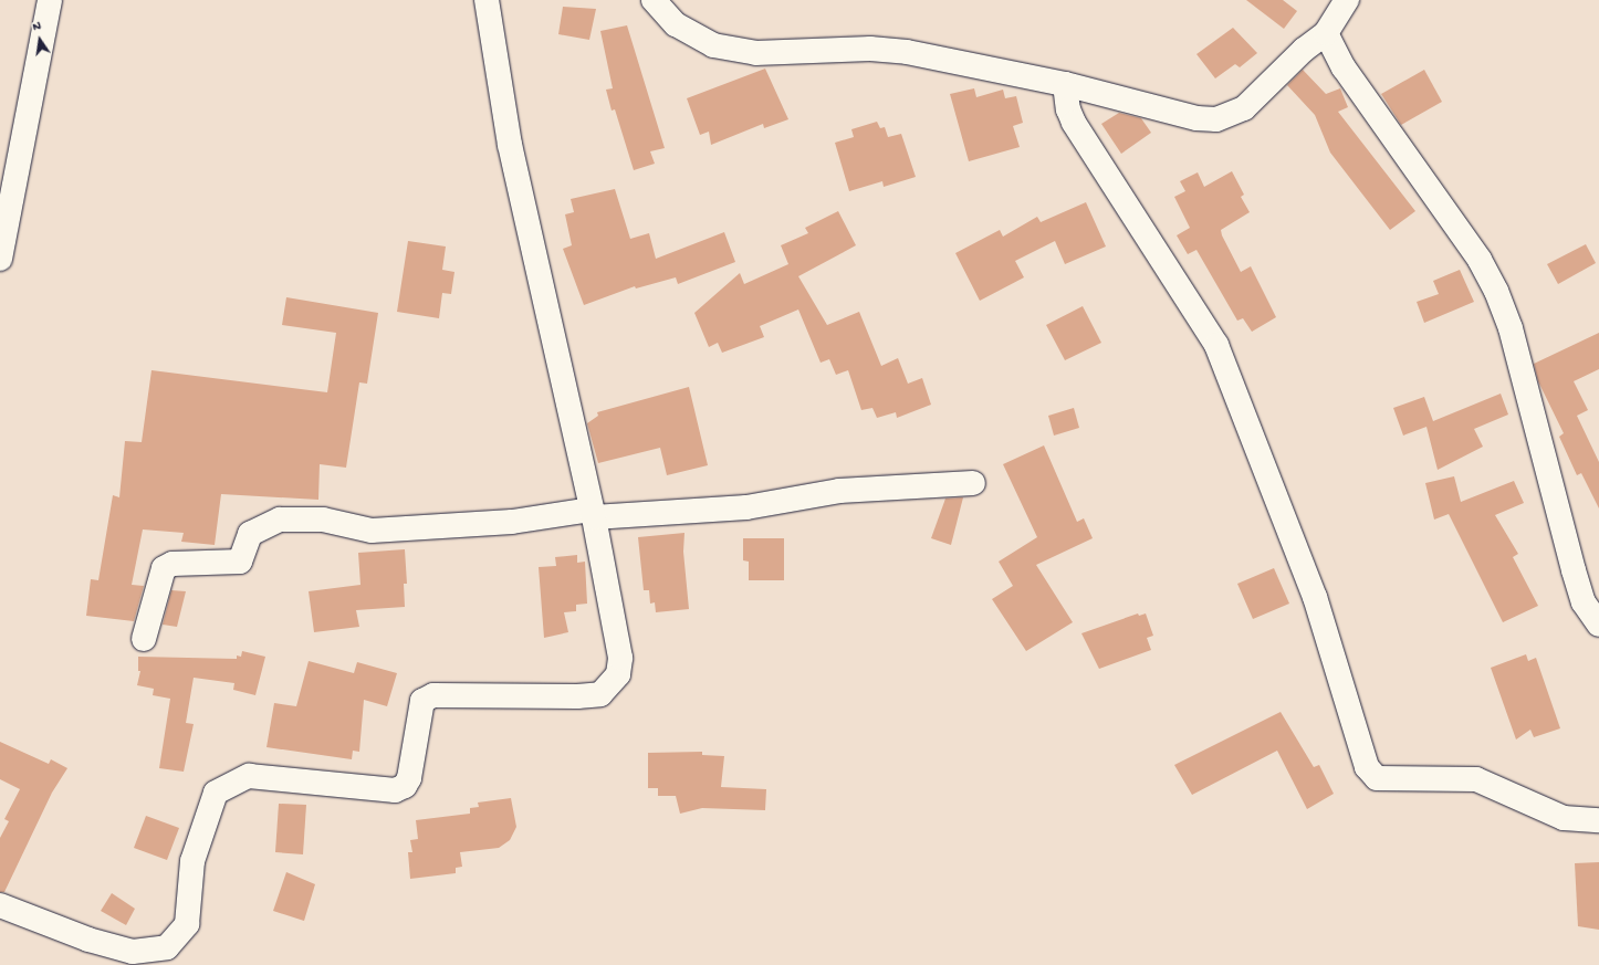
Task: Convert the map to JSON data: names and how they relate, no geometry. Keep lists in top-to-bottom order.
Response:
{
  "north": "top"
}
